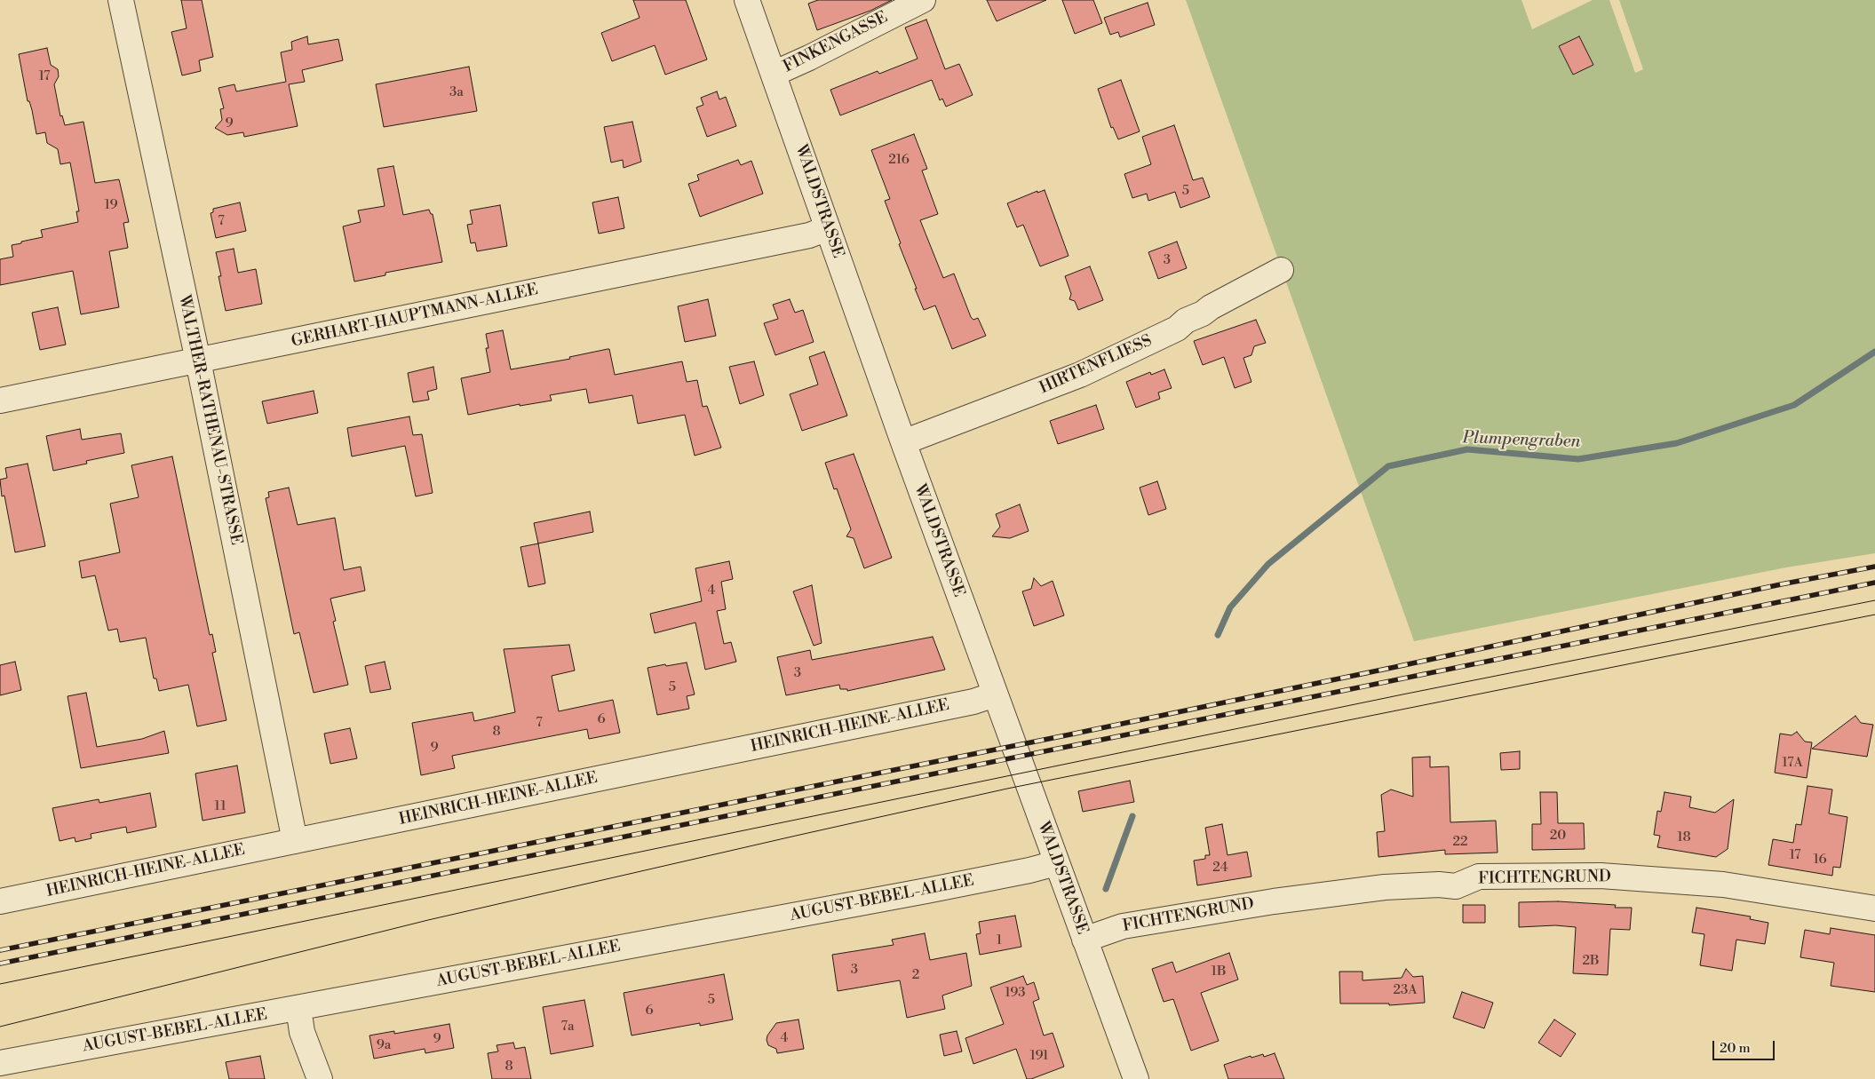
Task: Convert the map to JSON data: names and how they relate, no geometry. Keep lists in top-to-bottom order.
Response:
{
  "streets": {
    "street": [
      "FINKENGASSE",
      "WALDSTRASSE",
      "GERHART-HAUPTMANN-ALLEE",
      "HIRTENFLIESS",
      "WALTHER-RATHENAU-STRASSE",
      "HEINRICH-HEINE-ALLEE",
      "FICHTENGRUND",
      "AUGUST-BEBEL-ALLEE"
    ]
  },
  "crossings": [
    ["FINKENGASSE", "WALDSTRASSE"],
    ["WALDSTRASSE", "GERHART-HAUPTMANN-ALLEE"],
    ["WALDSTRASSE", "HIRTENFLIESS"],
    ["WALDSTRASSE", "HEINRICH-HEINE-ALLEE"],
    ["WALDSTRASSE", "FICHTENGRUND"],
    ["WALDSTRASSE", "AUGUST-BEBEL-ALLEE"],
    ["GERHART-HAUPTMANN-ALLEE", "WALTHER-RATHENAU-STRASSE"],
    ["WALTHER-RATHENAU-STRASSE", "HEINRICH-HEINE-ALLEE"]
  ],
  "water": ["Plumpengraben"],
  "house_numbers": [
    "17",
    "3a",
    "9",
    "216",
    "5",
    "19",
    "7",
    "3",
    "4",
    "3",
    "5",
    "6",
    "7",
    "8",
    "9",
    "17A",
    "11",
    "20",
    "18",
    "22",
    "17",
    "16",
    "24",
    "1",
    "2B",
    "3",
    "1B",
    "2",
    "23A",
    "193",
    "5",
    "6",
    "7a",
    "4",
    "9",
    "9a",
    "191",
    "8"
  ],
  "scale_bar": "20 m"
}
